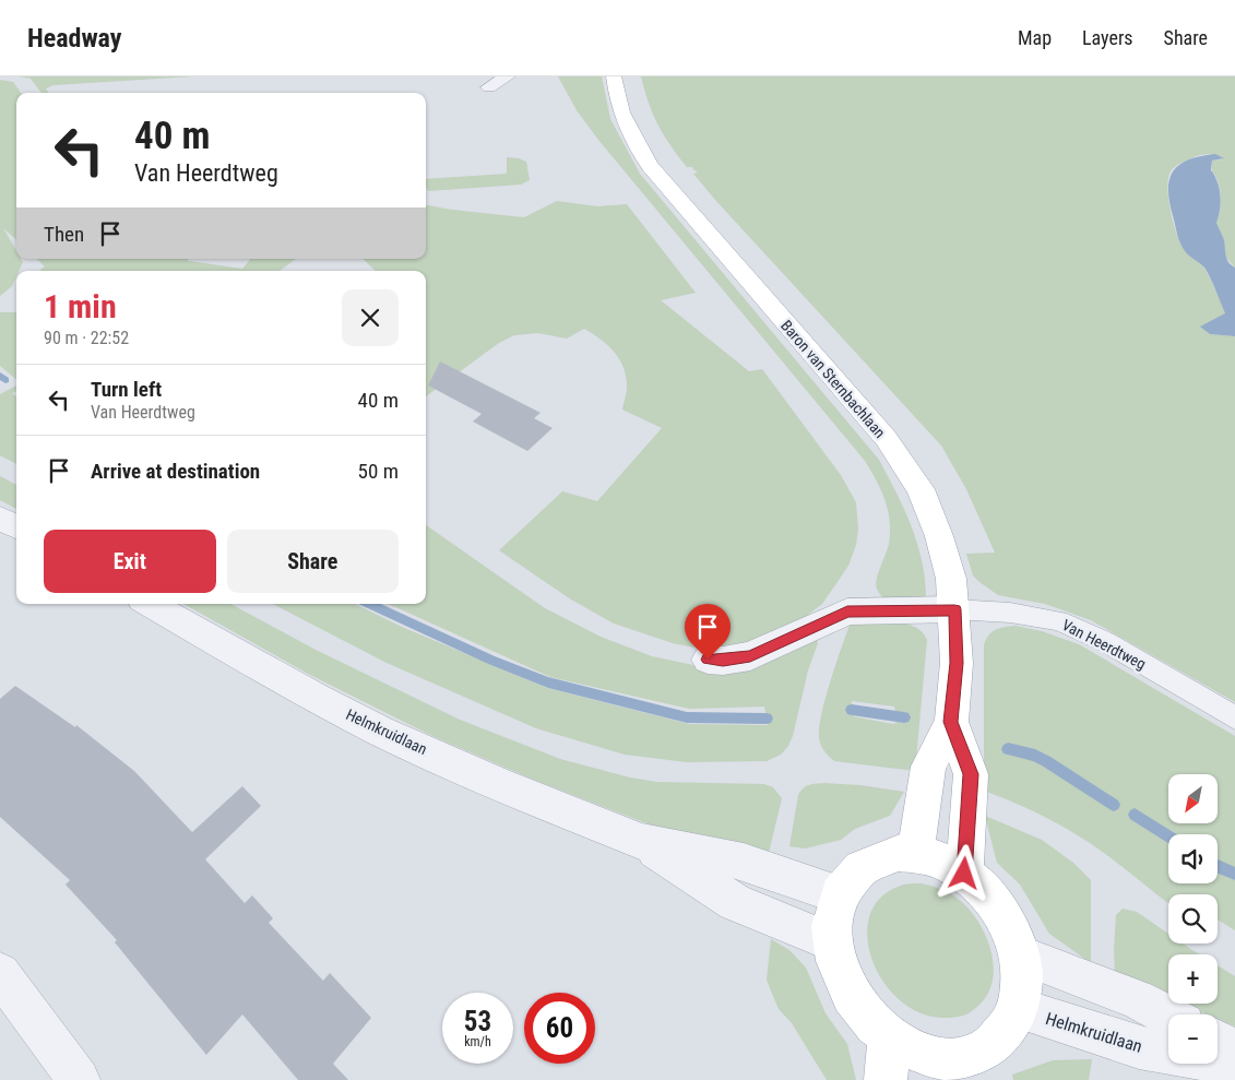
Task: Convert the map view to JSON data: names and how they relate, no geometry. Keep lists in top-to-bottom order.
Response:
{
  "streets": {
    "main road": ["Baron van Sternbachlaan"],
    "street": ["Van Heerdtweg", "Helmkruidlaan"]
  },
  "crossings": [
    ["Baron van Sternbachlaan", "Van Heerdtweg"]
  ],
  "north": "bottom left",
  "page": {
    "header": "Headway",
    "nav": ["Map", "Layers", "Share"],
    "turn": ["40 m", "Van Heerdtweg"],
    "then": "Then",
    "heading": ["1 min", "90 m · 22:52"],
    "list": [
      {
        "name": "Turn left",
        "note": "Van Heerdtweg",
        "value": "40 m"
      },
      {
        "name": "Arrive at destination",
        "value": "50 m"
      }
    ],
    "buttons": ["Exit", "Share"],
    "map_buttons": ["+", "−"],
    "speed": "53 km/h",
    "limit": "60"
  }
}
